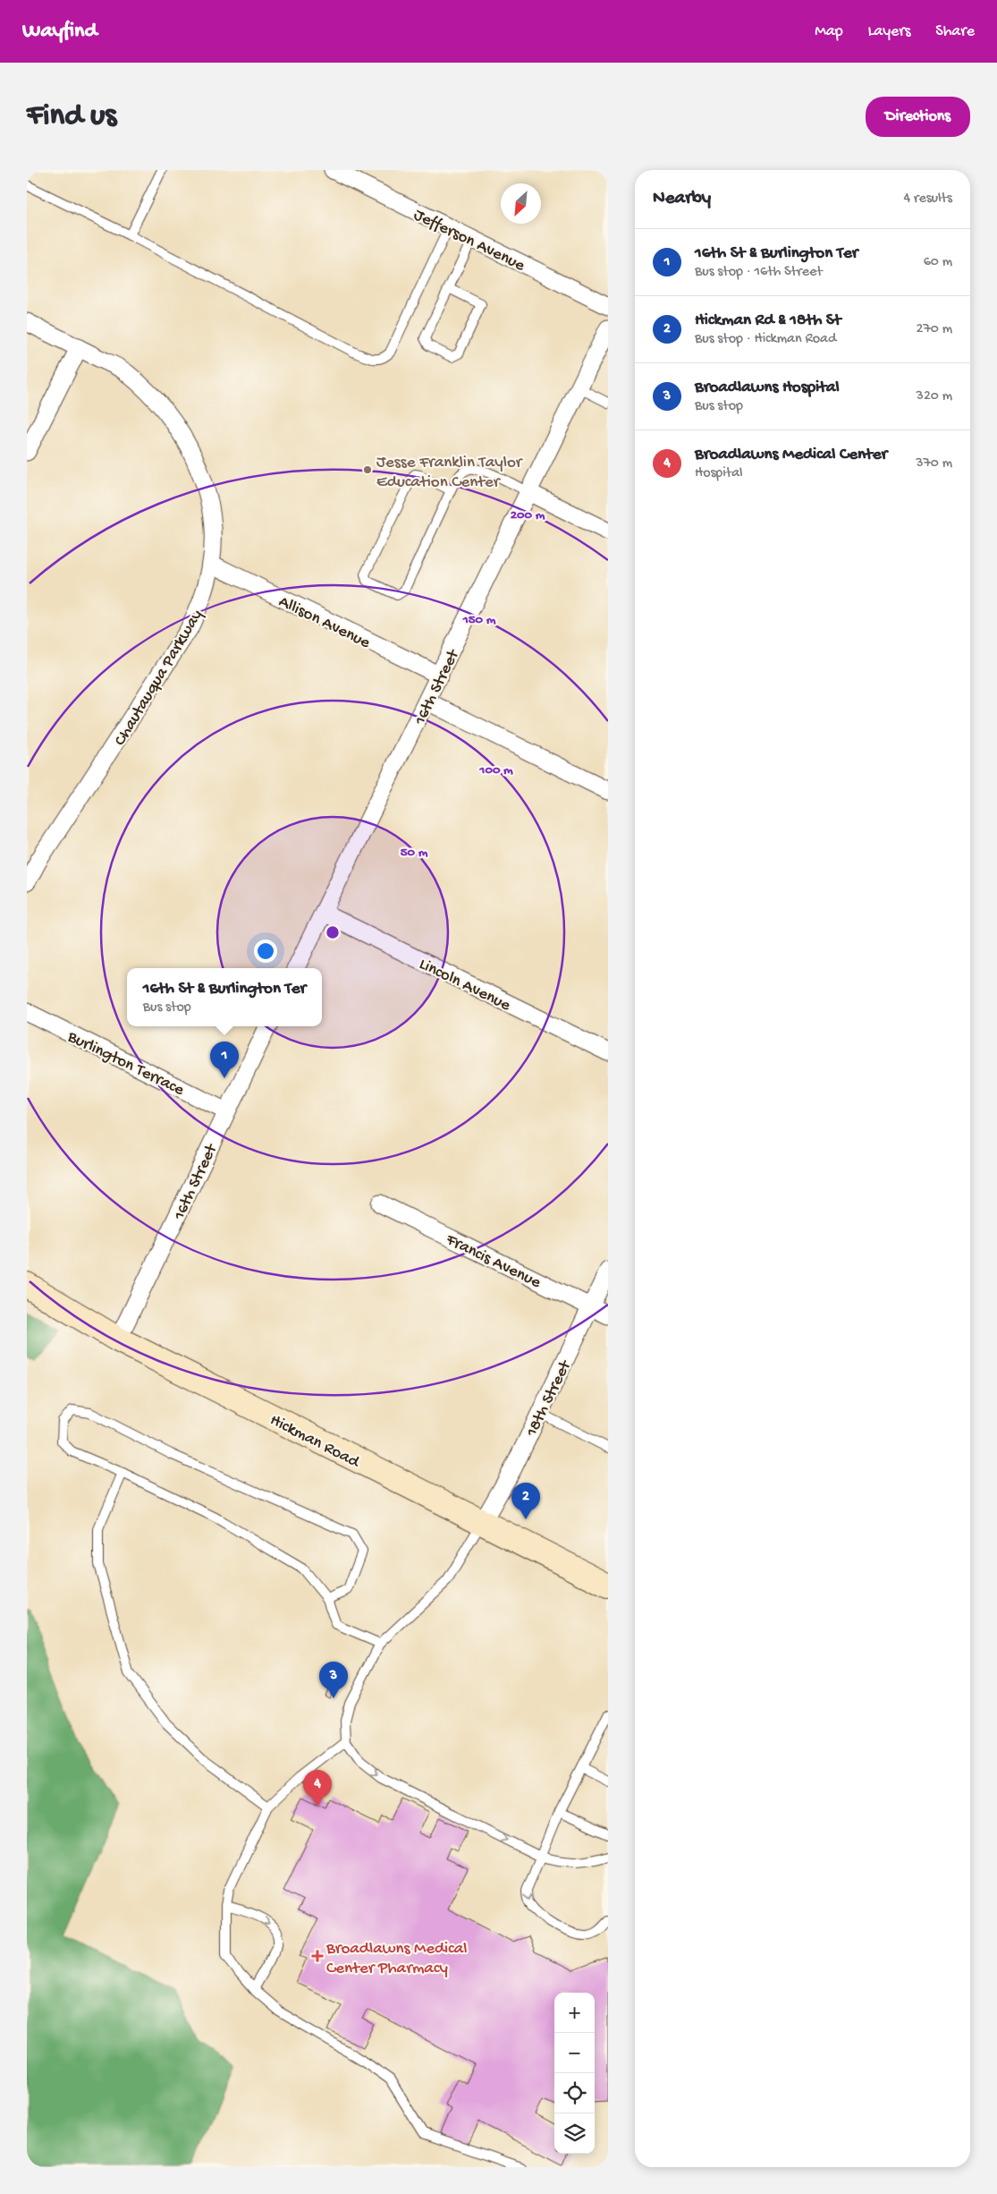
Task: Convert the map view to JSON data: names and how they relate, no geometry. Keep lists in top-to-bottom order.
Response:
{
  "streets": {
    "main road": ["Hickman Road"],
    "street": [
      "Jefferson Avenue",
      "Allison Avenue",
      "Chautauqua Parkway",
      "16th Street",
      "Lincoln Avenue",
      "Burlington Terrace",
      "Francis Avenue",
      "18th Street"
    ]
  },
  "crossings": [
    ["Allison Avenue", "Chautauqua Parkway"],
    ["Allison Avenue", "16th Street"],
    ["16th Street", "Lincoln Avenue"],
    ["16th Street", "Burlington Terrace"],
    ["16th Street", "Hickman Road"],
    ["Francis Avenue", "18th Street"],
    ["18th Street", "Hickman Road"]
  ],
  "places": {
    "other": ["Jesse Franklin Taylor Education Center"],
    "health": ["Broadlawns Medical Center Pharmacy"]
  },
  "north": "bottom left",
  "page": {
    "header": "Wayfind",
    "nav": ["Map", "Layers", "Share"],
    "buttons": "Directions",
    "title": "Find us",
    "heading": ["Nearby", "4 results"],
    "list": [
      {
        "mark": "1",
        "name": "16th St & Burlington Ter",
        "note": "Bus stop · 16th Street",
        "value": "60 m"
      },
      {
        "mark": "2",
        "name": "Hickman Rd & 18th St",
        "note": "Bus stop · Hickman Road",
        "value": "270 m"
      },
      {
        "mark": "3",
        "name": "Broadlawns Hospital",
        "note": "Bus stop",
        "value": "320 m"
      },
      {
        "mark": "4",
        "name": "Broadlawns Medical Center",
        "note": "Hospital",
        "value": "370 m"
      }
    ],
    "popup": ["16th St & Burlington Ter", "Bus stop"],
    "pins": [
      "1",
      "2",
      "3",
      "4"
    ],
    "map_buttons": ["+", "−"]
  },
  "rings": [
    "200 m",
    "150 m",
    "100 m",
    "50 m"
  ]
}
